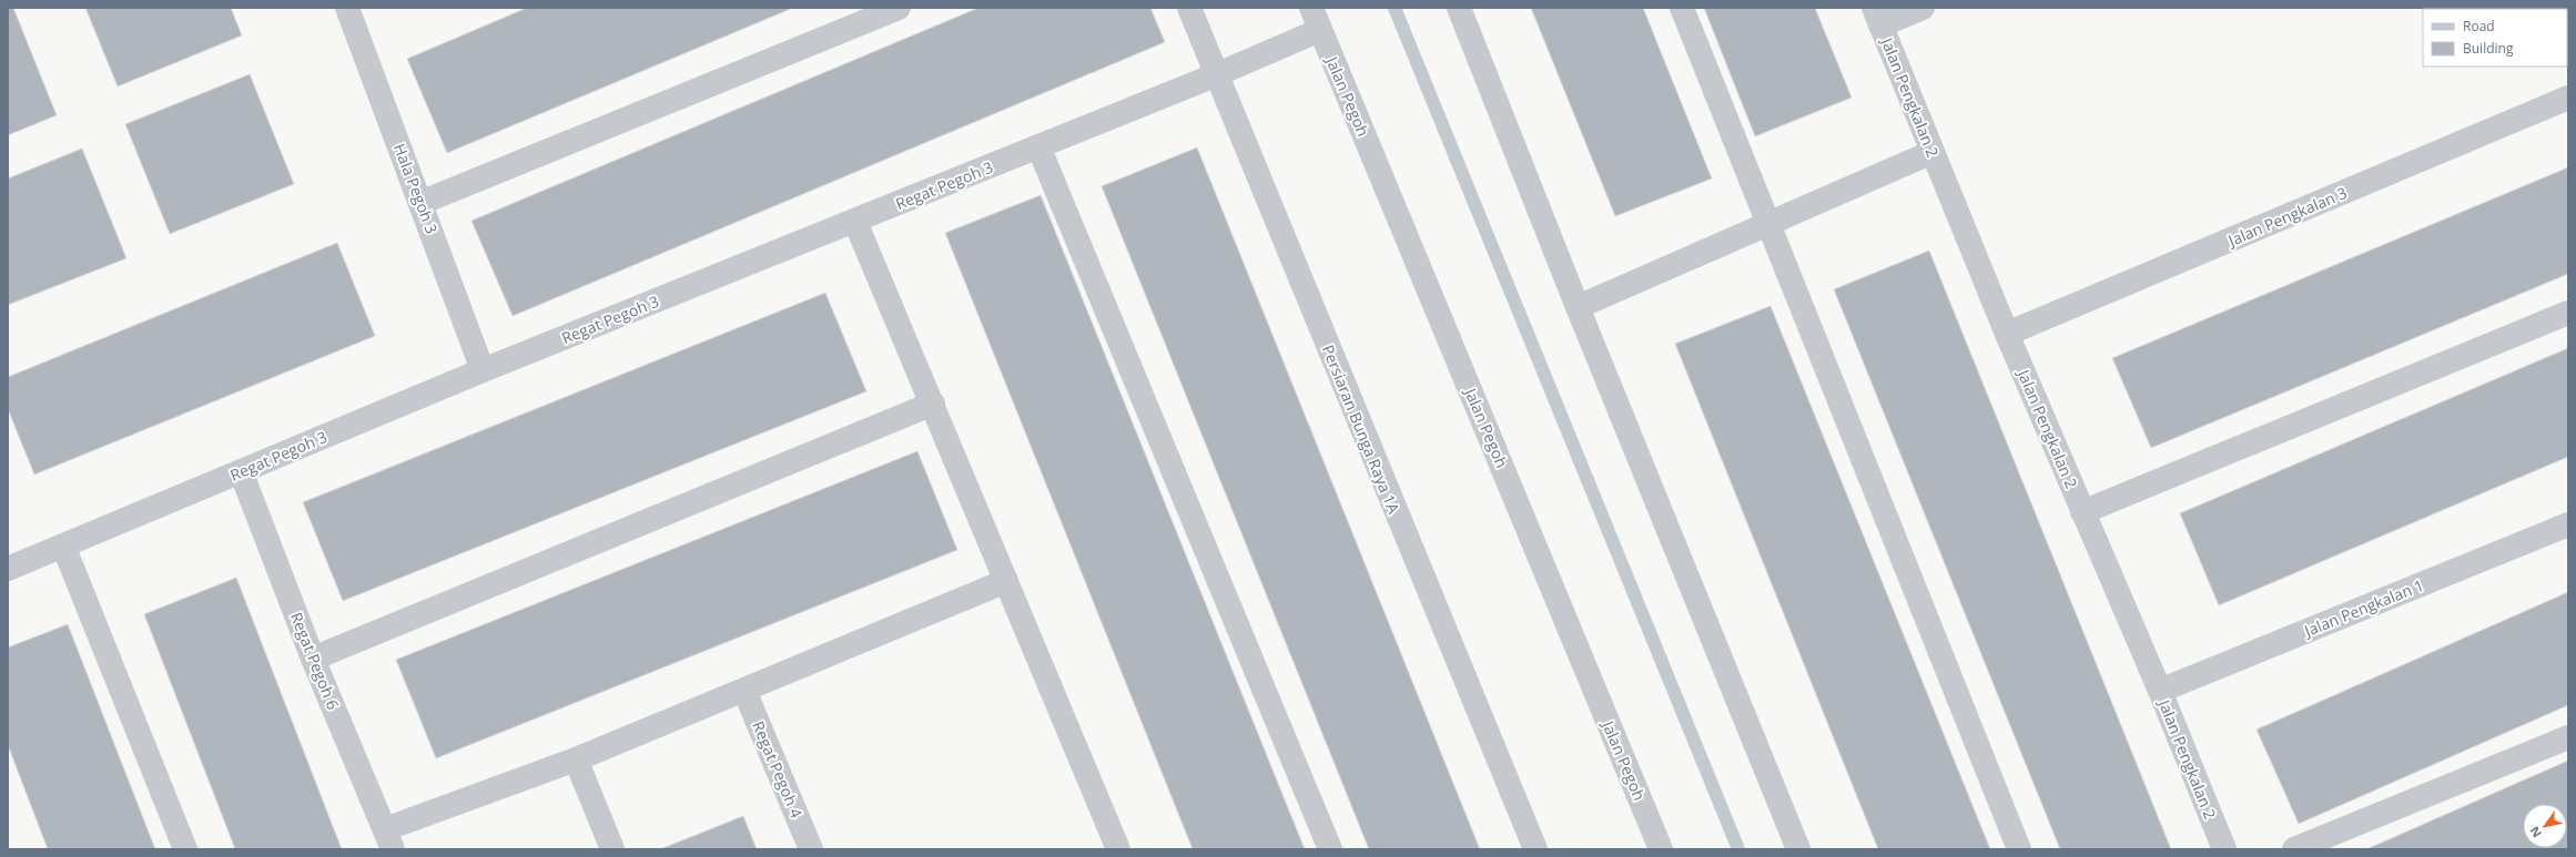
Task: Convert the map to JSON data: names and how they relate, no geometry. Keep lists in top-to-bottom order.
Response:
{
  "streets": {
    "street": [
      "Jalan Pegoh",
      "Jalan Pengkalan 2",
      "Regat Pegoh 3",
      "Hala Pegoh 3",
      "Jalan Pengkalan 3",
      "Persiaran Bunga Raya 1A",
      "Jalan Pengkalan 1",
      "Regat Pegoh 6",
      "Regat Pegoh 4"
    ]
  },
  "crossings": [
    ["Jalan Pegoh", "Regat Pegoh 3"],
    ["Jalan Pengkalan 2", "Jalan Pengkalan 3"],
    ["Jalan Pengkalan 2", "Jalan Pengkalan 1"],
    ["Regat Pegoh 3", "Hala Pegoh 3"],
    ["Regat Pegoh 3", "Persiaran Bunga Raya 1A"],
    ["Regat Pegoh 3", "Regat Pegoh 6"]
  ],
  "legend": ["Road", "Building"],
  "north": "bottom left"
}
